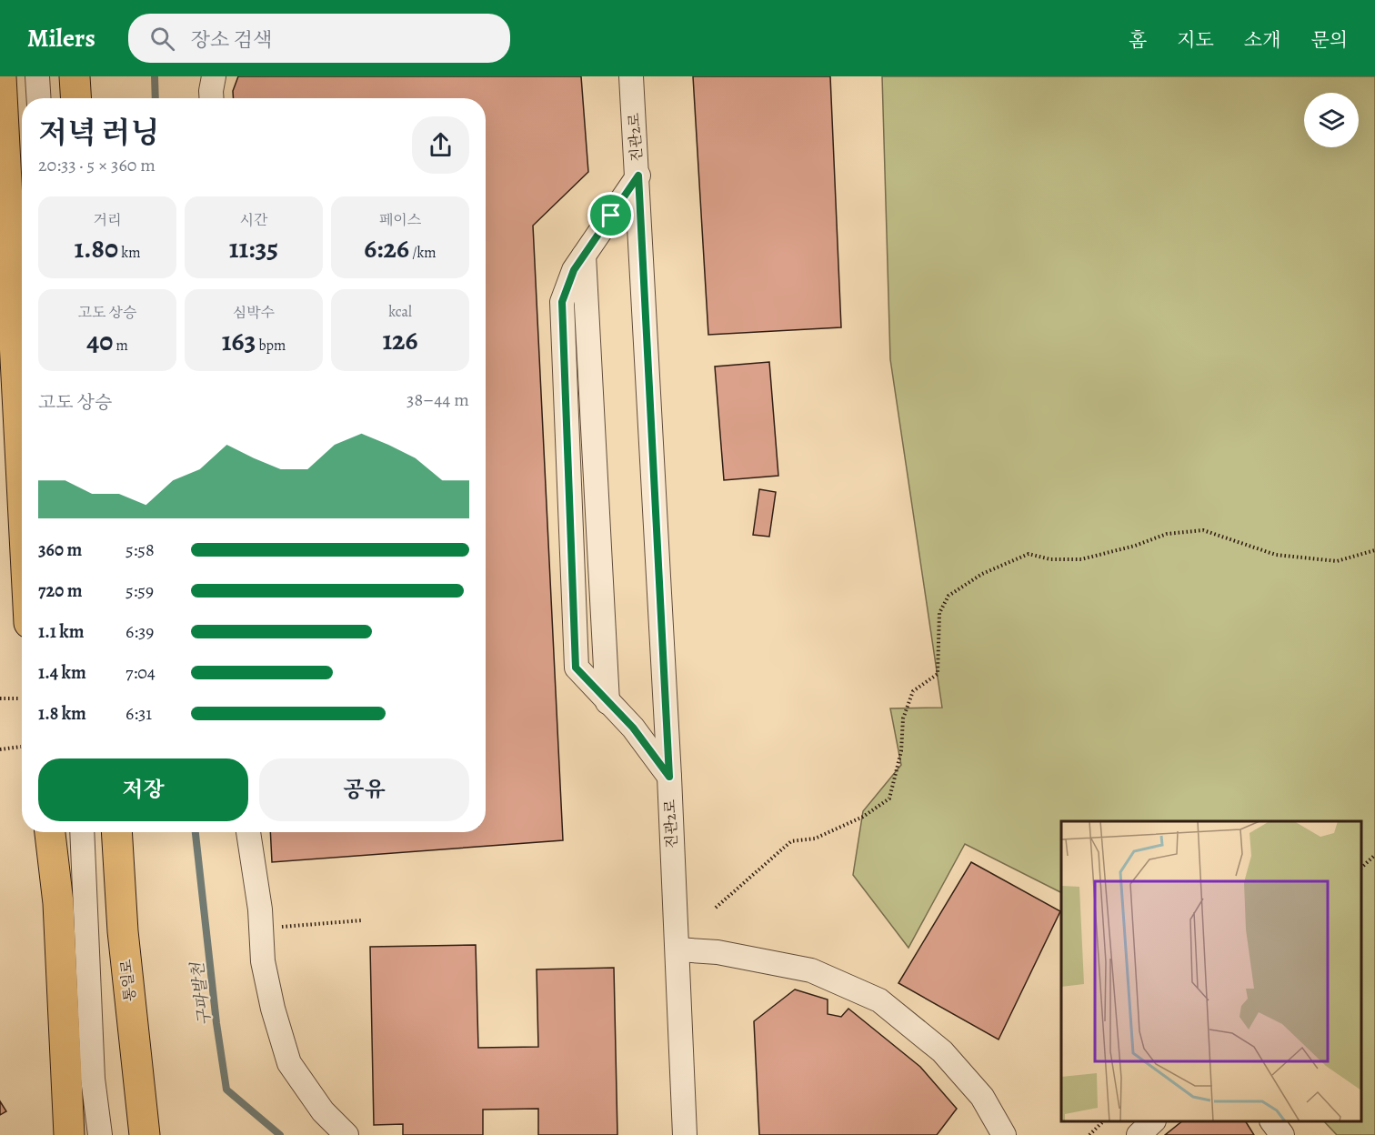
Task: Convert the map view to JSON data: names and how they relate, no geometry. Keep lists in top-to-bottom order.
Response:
{
  "streets": {
    "main road": ["통일로"],
    "street": ["진관2로"]
  },
  "water": ["구파발천"],
  "page": {
    "header": "Milers",
    "search": "장소 검색",
    "nav": [
      "홈",
      "지도",
      "소개",
      "문의"
    ],
    "heading": ["저녁 러닝", "20:33 · 5 × 360 m"],
    "stats": [
      ["거리", "1.80 km"],
      ["시간", "11:35"],
      ["페이스", "6:26 /km"],
      ["고도 상승", "40 m"],
      ["심박수", "163 bpm"],
      ["kcal", "126"]
    ],
    "chart": ["고도 상승", "38–44 m"],
    "list": [
      {
        "name": "360 m",
        "note": "5:58"
      },
      {
        "name": "720 m",
        "note": "5:59"
      },
      {
        "name": "1.1 km",
        "note": "6:39"
      },
      {
        "name": "1.4 km",
        "note": "7:04"
      },
      {
        "name": "1.8 km",
        "note": "6:31"
      }
    ],
    "buttons": ["저장", "공유"]
  }
}
